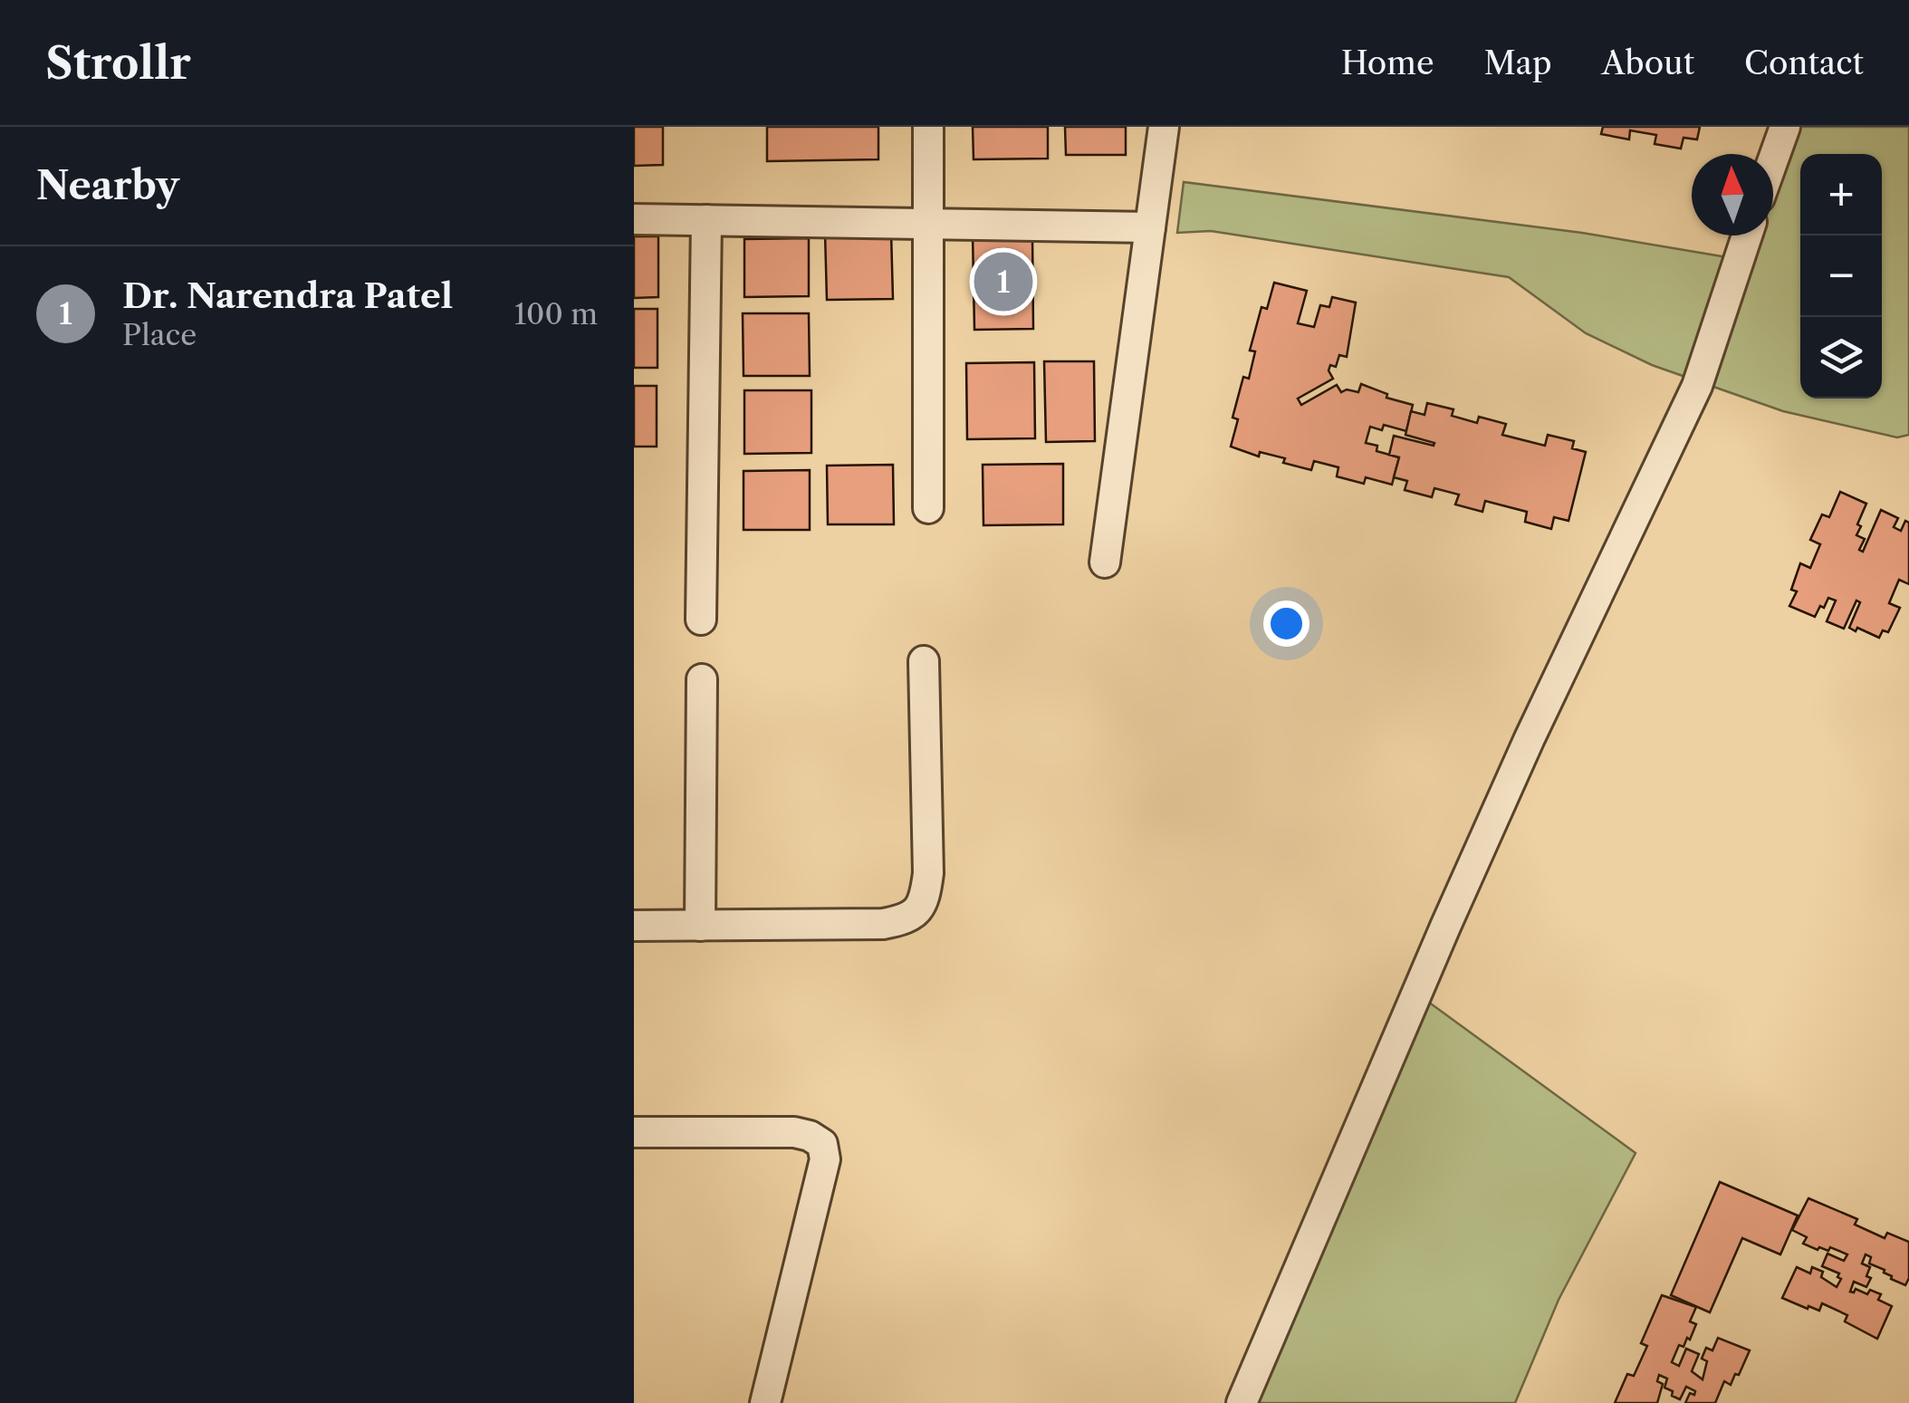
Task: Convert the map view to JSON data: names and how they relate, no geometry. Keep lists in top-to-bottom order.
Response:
{
  "north": "top",
  "page": {
    "header": "Strollr",
    "nav": [
      "Home",
      "Map",
      "About",
      "Contact"
    ],
    "heading": "Nearby",
    "map_buttons": ["+", "−"],
    "list": [
      {
        "mark": "1",
        "name": "Dr. Narendra Patel",
        "note": "Place",
        "value": "100 m"
      }
    ],
    "pins": "1"
  }
}
